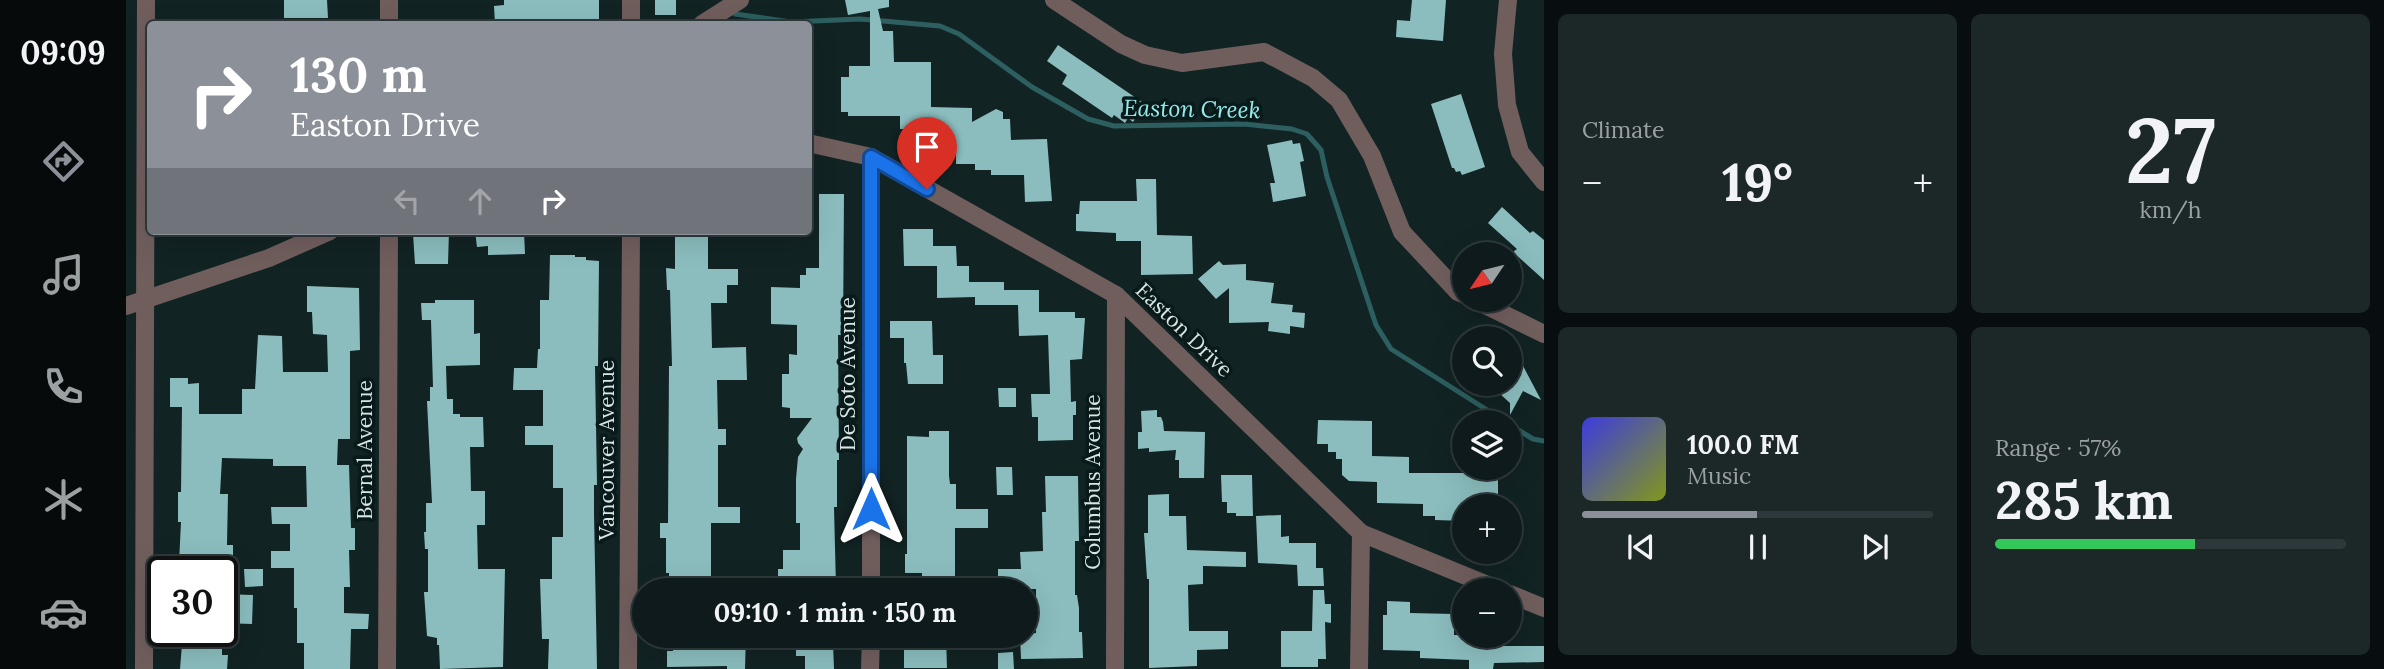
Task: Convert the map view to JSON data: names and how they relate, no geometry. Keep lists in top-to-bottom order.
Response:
{
  "streets": {
    "street": [
      "Easton Drive",
      "De Soto Avenue",
      "Bernal Avenue",
      "Vancouver Avenue",
      "Columbus Avenue"
    ]
  },
  "crossings": [
    ["Easton Drive", "De Soto Avenue"],
    ["Easton Drive", "Columbus Avenue"]
  ],
  "water": ["Easton Creek"],
  "north": "bottom left",
  "page": {
    "tabs": "09:09",
    "tile": [
      "Climate",
      ["27", "km/h"],
      ["Range · 57%", "285 km"]
    ],
    "turn": ["130 m", "Easton Drive"],
    "heat": ["−", "19°", "+"],
    "map_buttons": ["+", "−"],
    "song": ["100.0 FM", "Music"],
    "limit": "30",
    "trip": "09:10 · 1 min · 150 m"
  }
}
